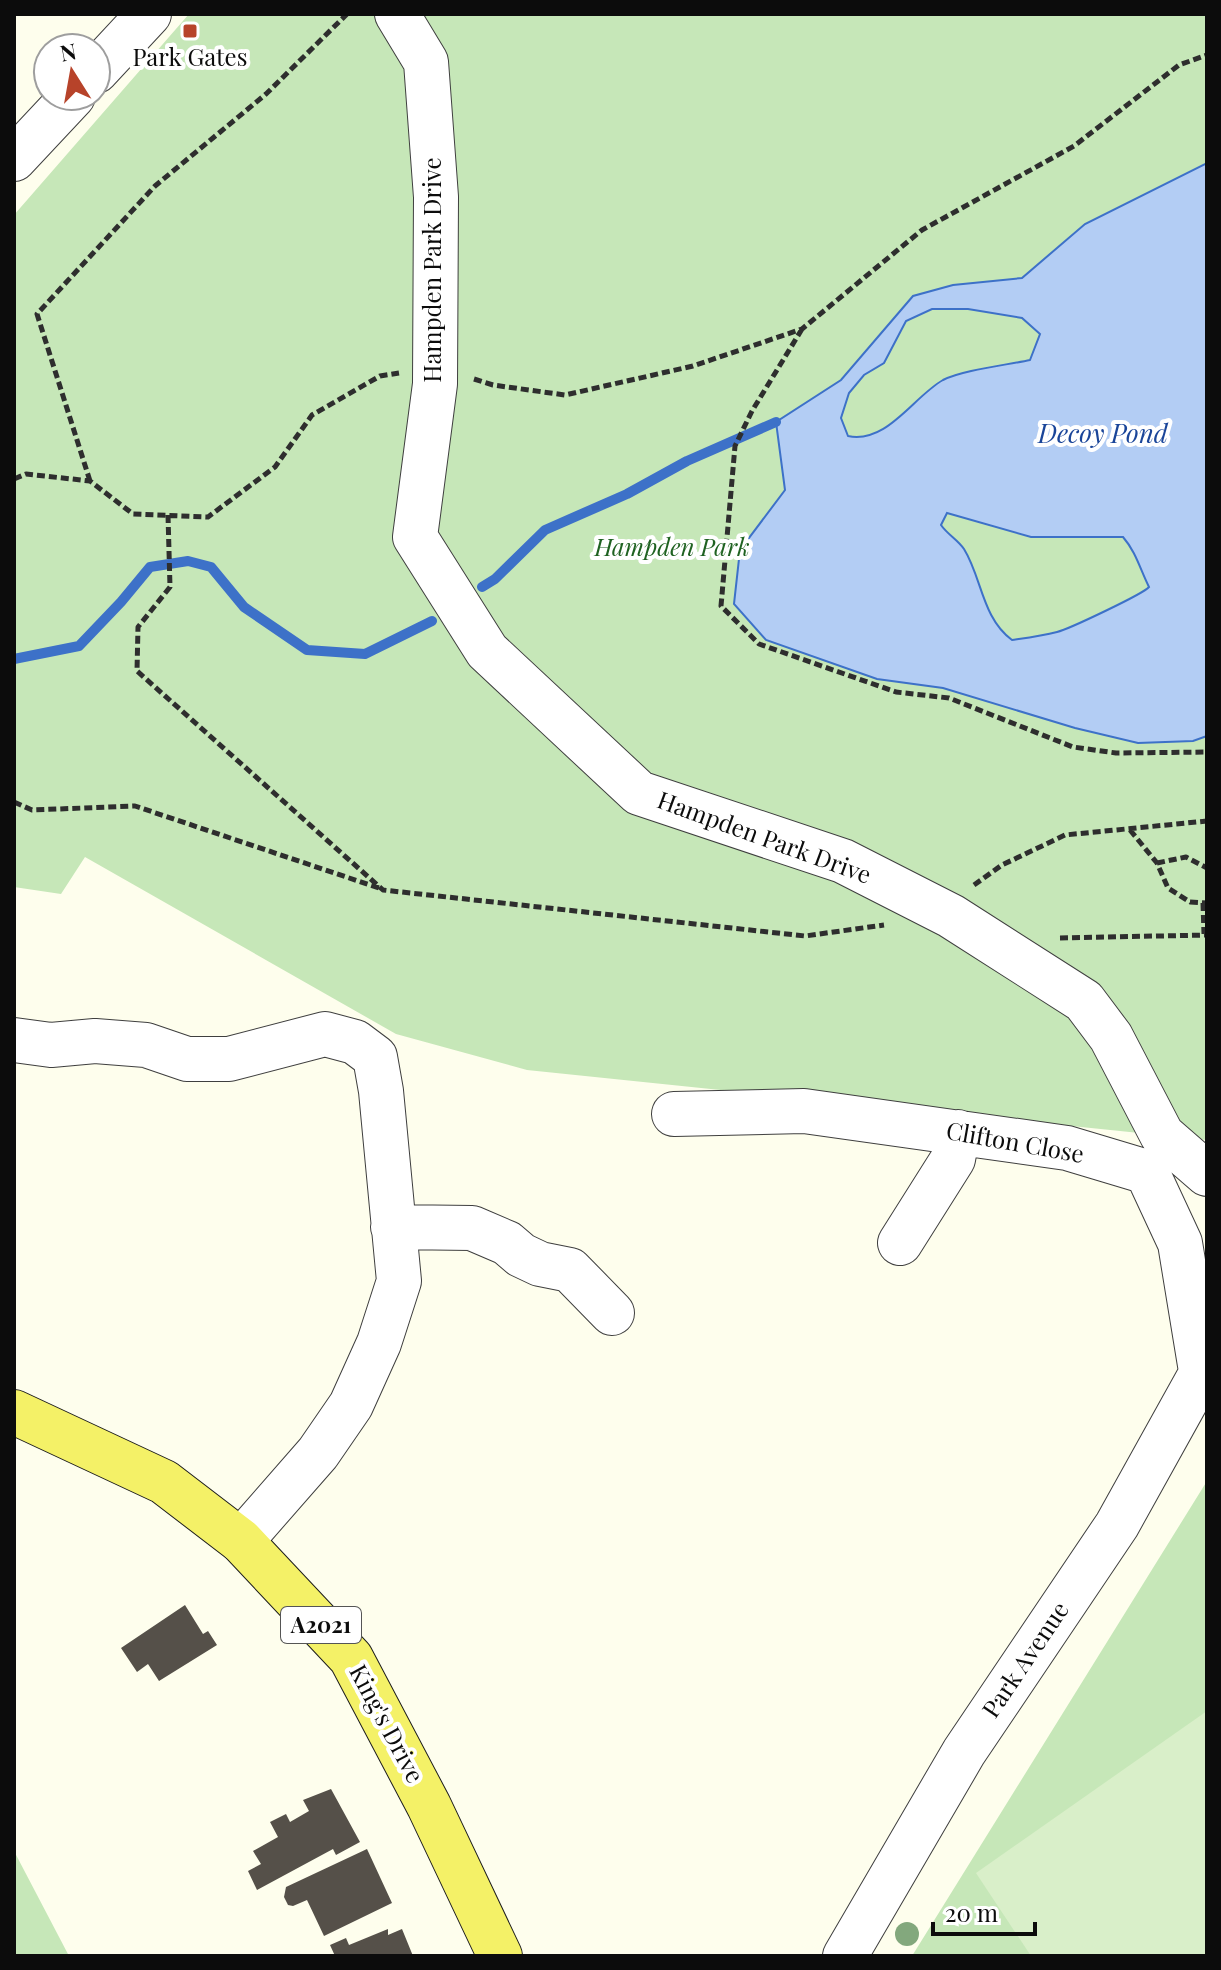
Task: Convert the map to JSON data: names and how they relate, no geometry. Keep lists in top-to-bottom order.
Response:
{
  "streets": {
    "main road": ["A2021", "King's Drive"],
    "street": ["Hampden Park Drive", "Clifton Close", "Park Avenue"]
  },
  "crossings": [
    ["Clifton Close", "Park Avenue"]
  ],
  "water": ["Decoy Pond"],
  "parks": ["Hampden Park"],
  "places": {
    "transit": ["Park Gates"]
  },
  "scale_bar": "20 m",
  "north": "top"
}
